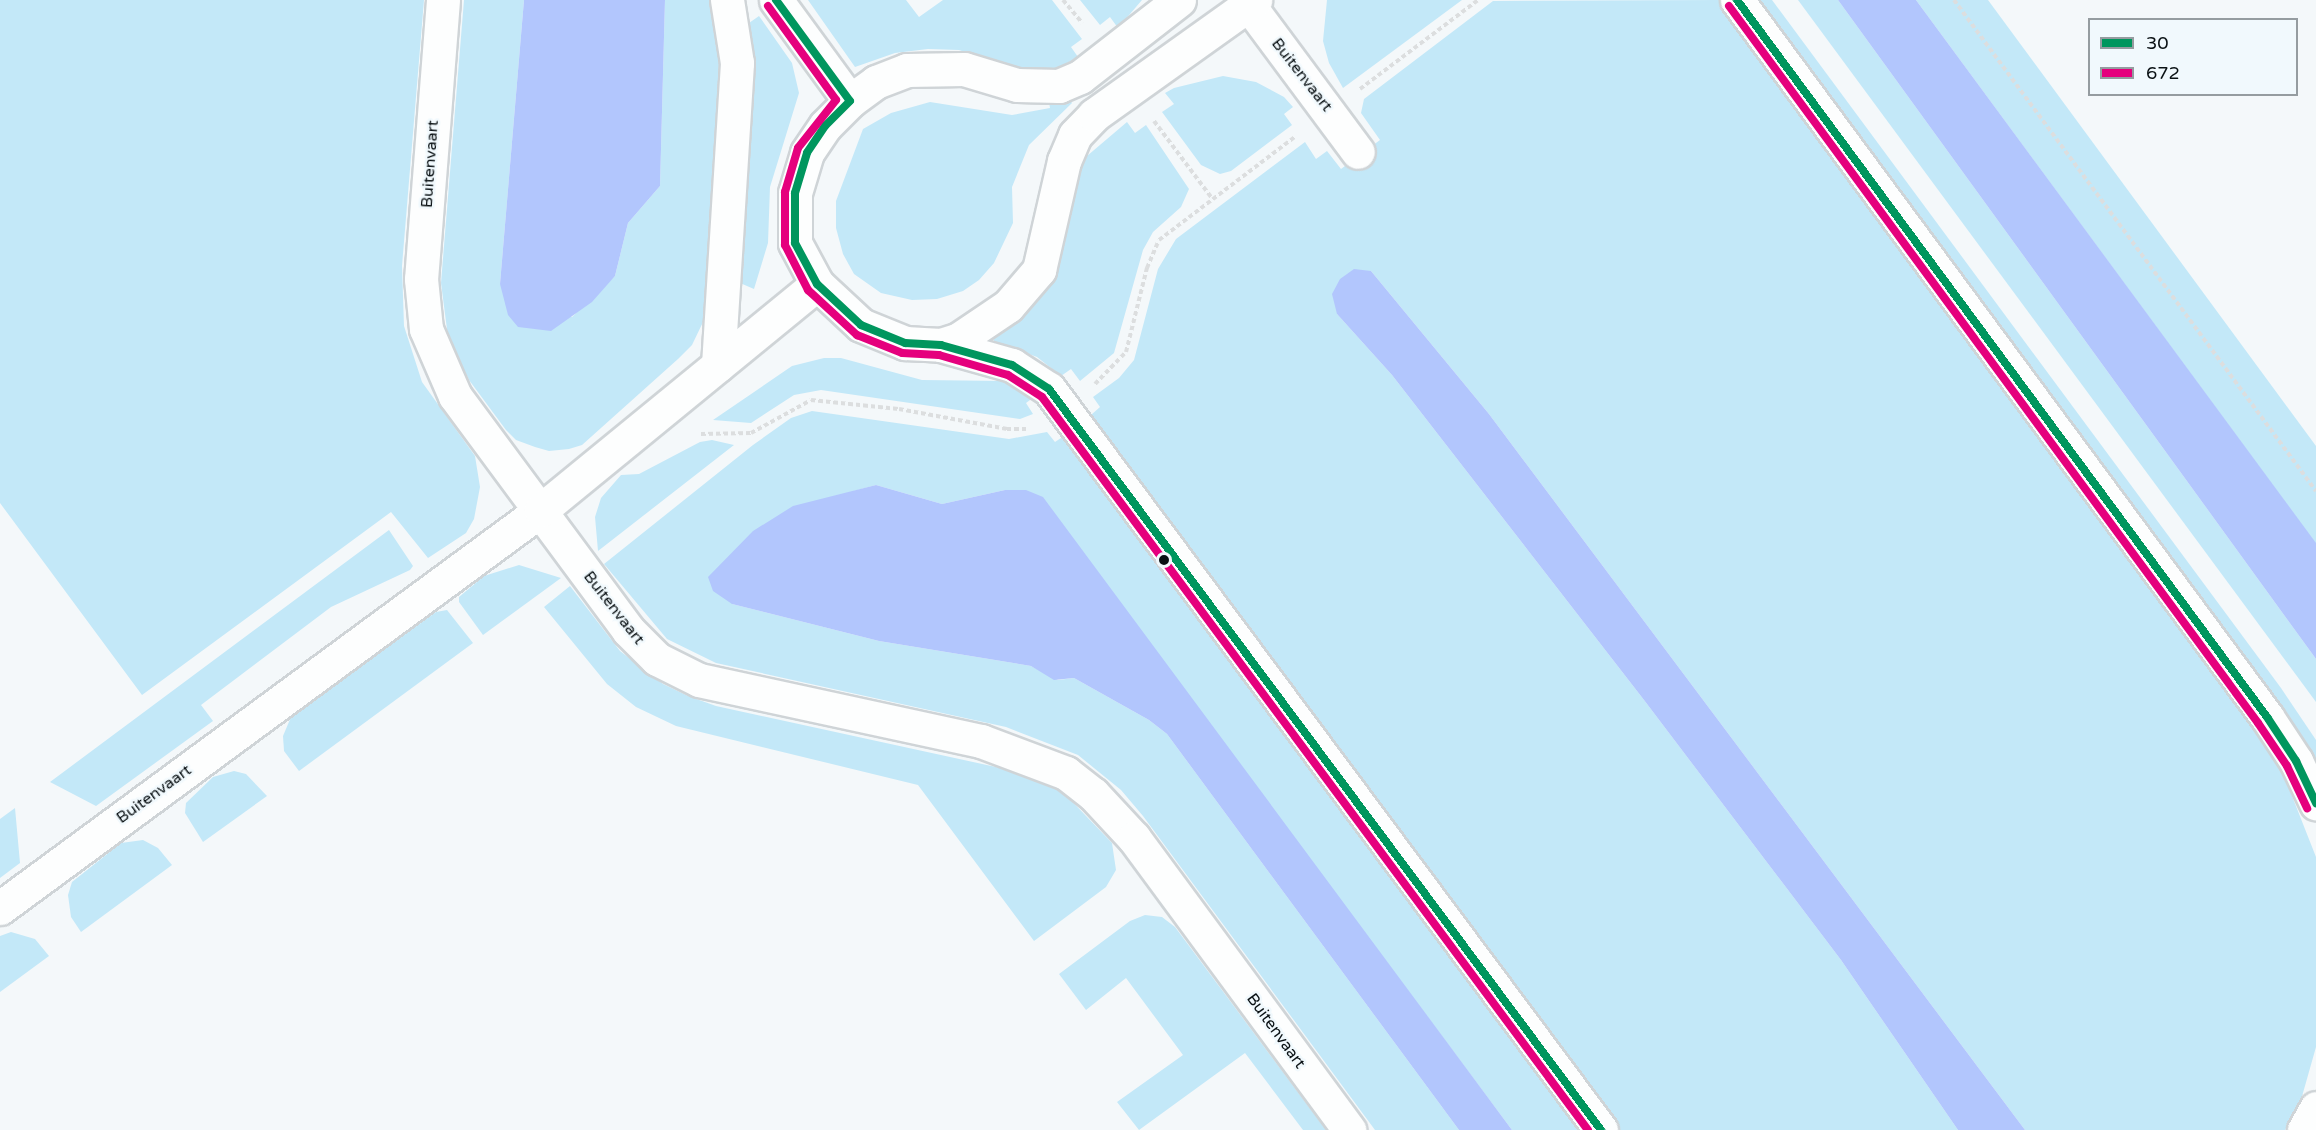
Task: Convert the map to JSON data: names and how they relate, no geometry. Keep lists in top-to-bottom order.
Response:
{
  "streets": {
    "main road": ["Buitenvaart"]
  },
  "lines": ["transit line 30", "transit line 672"],
  "legend": ["30", "672"]
}
